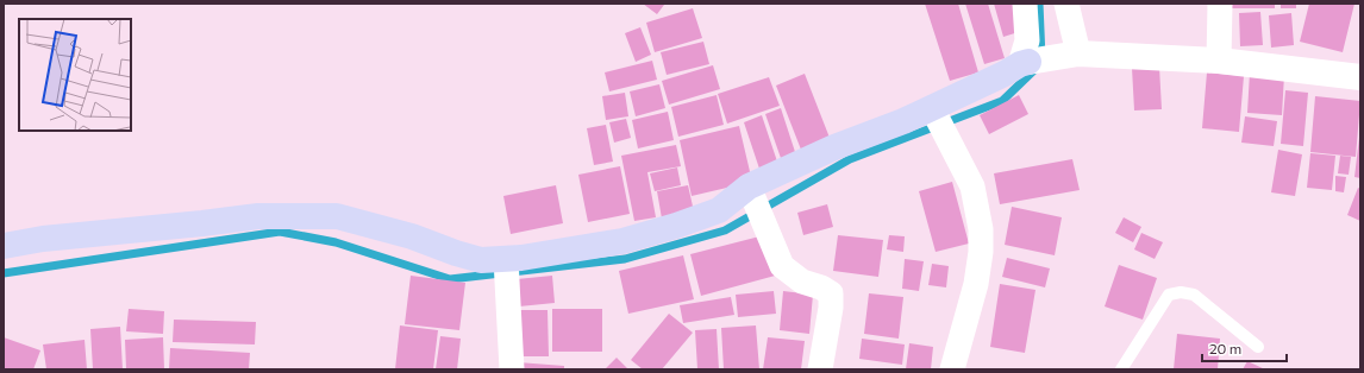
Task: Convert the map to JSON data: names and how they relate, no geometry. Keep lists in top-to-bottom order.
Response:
{
  "scale_bar": "20 m"
}
